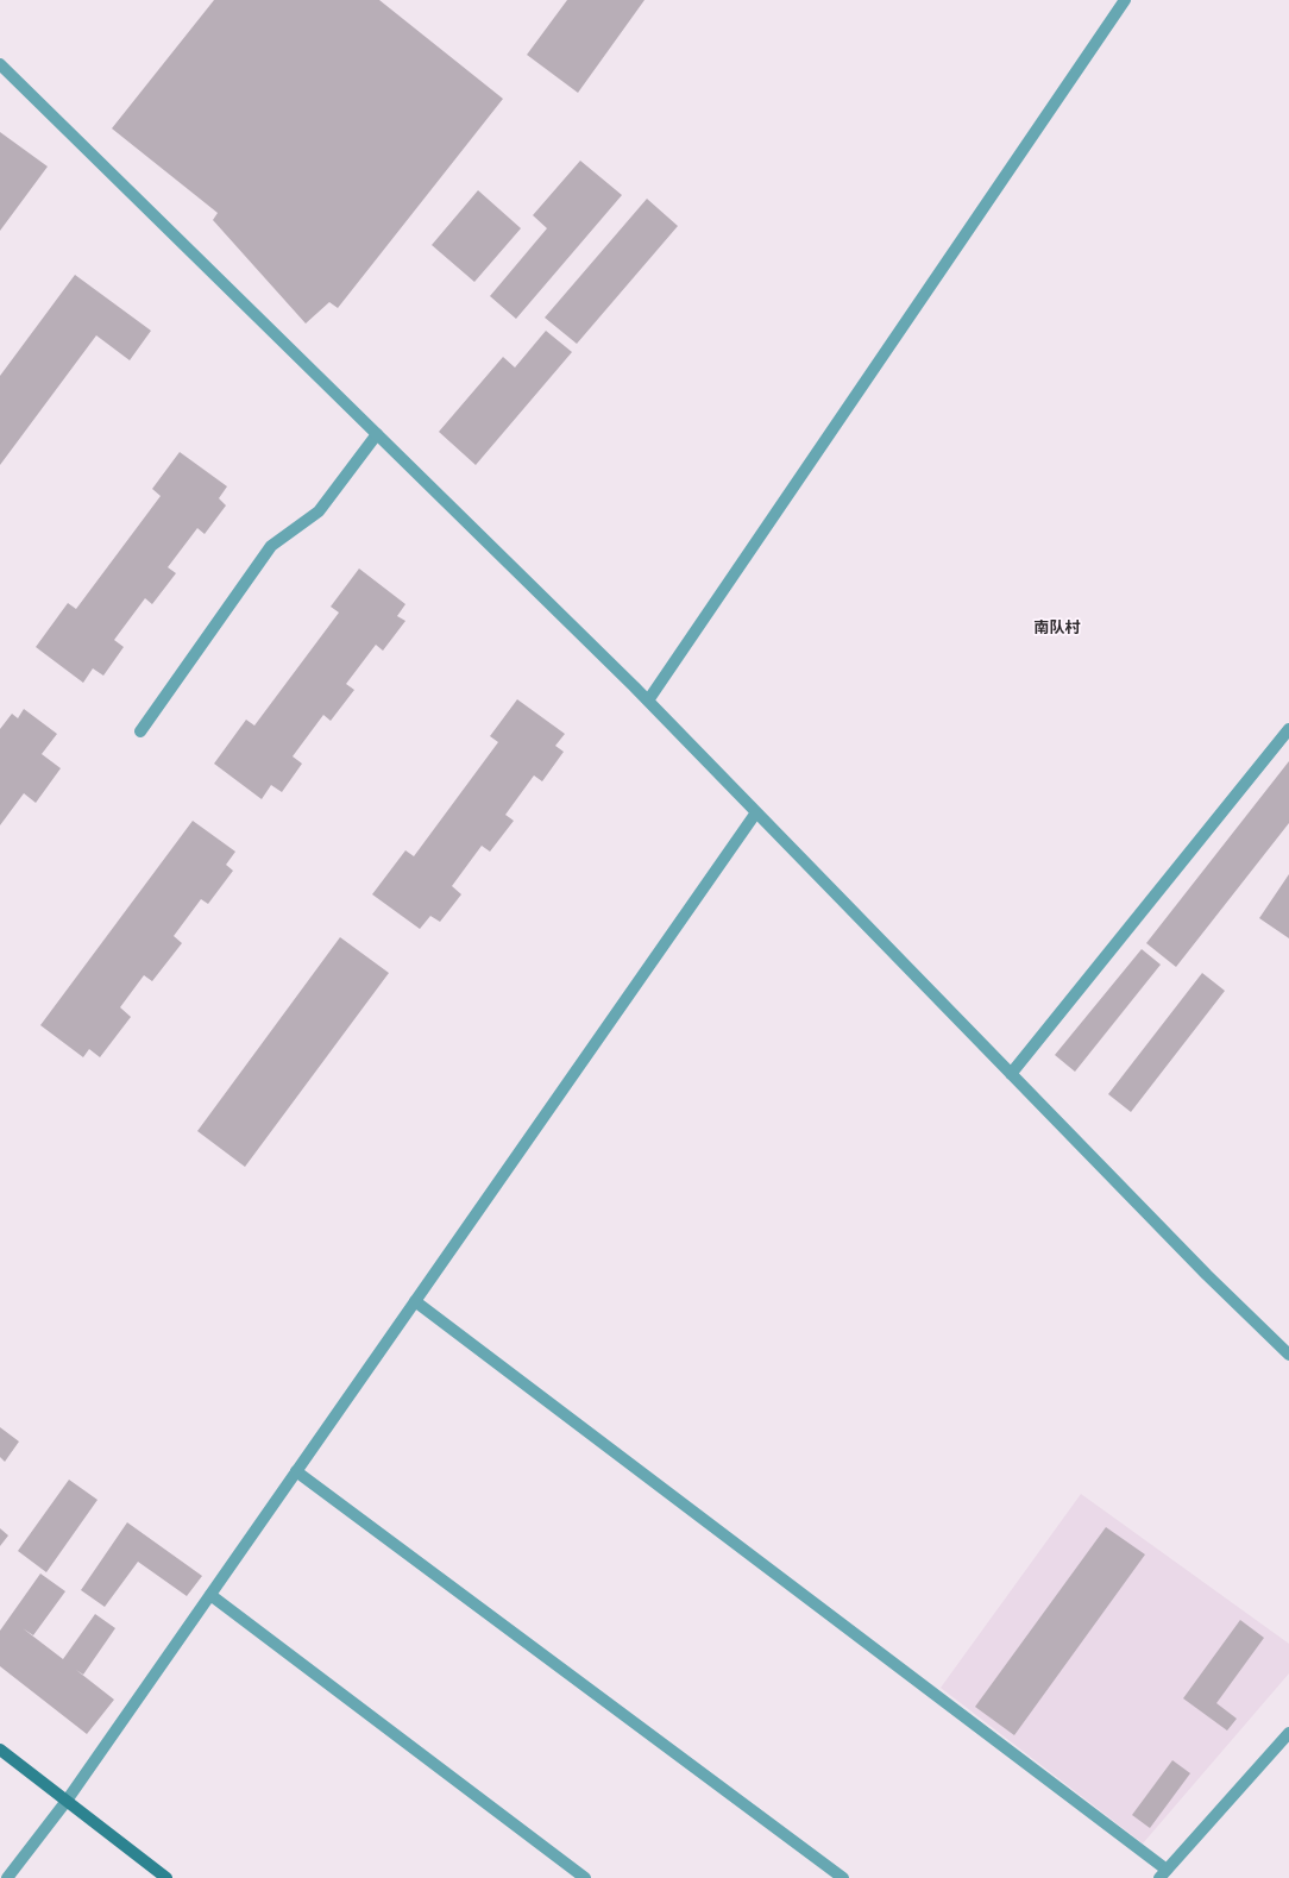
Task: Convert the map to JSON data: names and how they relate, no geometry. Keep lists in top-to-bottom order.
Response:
{
  "districts": ["南队村"]
}
